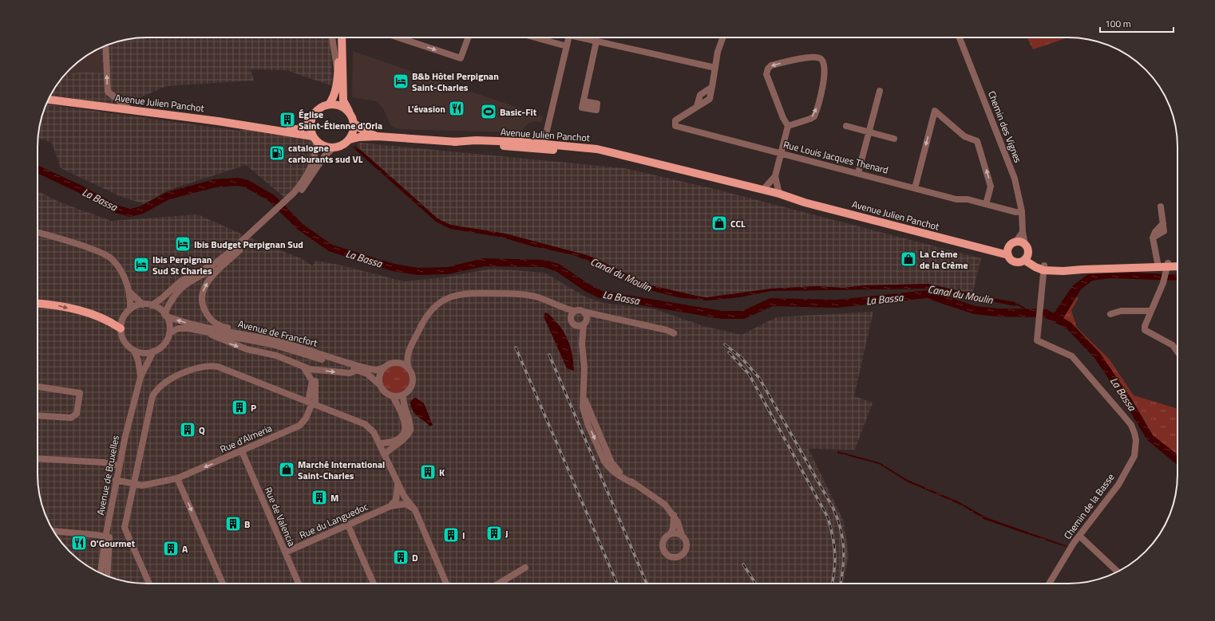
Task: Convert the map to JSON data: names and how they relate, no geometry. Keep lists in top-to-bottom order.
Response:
{
  "streets": {
    "main road": ["Avenue Julien Panchot"],
    "street": [
      "Chemin des Vignes",
      "Rue Louis Jacques Thenard",
      "Avenue de Francfort",
      "Rue d'Almeria",
      "Avenue de Bruxelles",
      "Chemin de la Basse",
      "Rue de Valencia",
      "Rue du Languedoc"
    ]
  },
  "crossings": [
    ["Avenue Julien Panchot", "Chemin des Vignes"],
    ["Chemin des Vignes", "Rue Louis Jacques Thenard"],
    ["Avenue de Francfort", "Avenue de Bruxelles"],
    ["Rue d'Almeria", "Avenue de Bruxelles"],
    ["Rue d'Almeria", "Rue de Valencia"],
    ["Rue de Valencia", "Rue du Languedoc"]
  ],
  "water": ["La Bassa", "Canal du Moulin"],
  "places": {
    "hotel": ["B&b Hôtel Perpignan Saint-Charles", "Ibis Budget Perpignan Sud", "Ibis Perpignan Sud St Charles"],
    "restaurant": ["L'évasion", "O'Gourmet"],
    "sports": ["Basic-Fit"],
    "building": [
      "Église Saint-Étienne d'Orla",
      "P",
      "Q",
      "K",
      "M",
      "B",
      "J",
      "I",
      "A",
      "D"
    ],
    "fuel station": ["catalogne carburants sud VL"],
    "shop": ["CCL", "La Crème de la Crème", "Marché International Saint-Charles"]
  },
  "scale_bar": "100 m"
}
